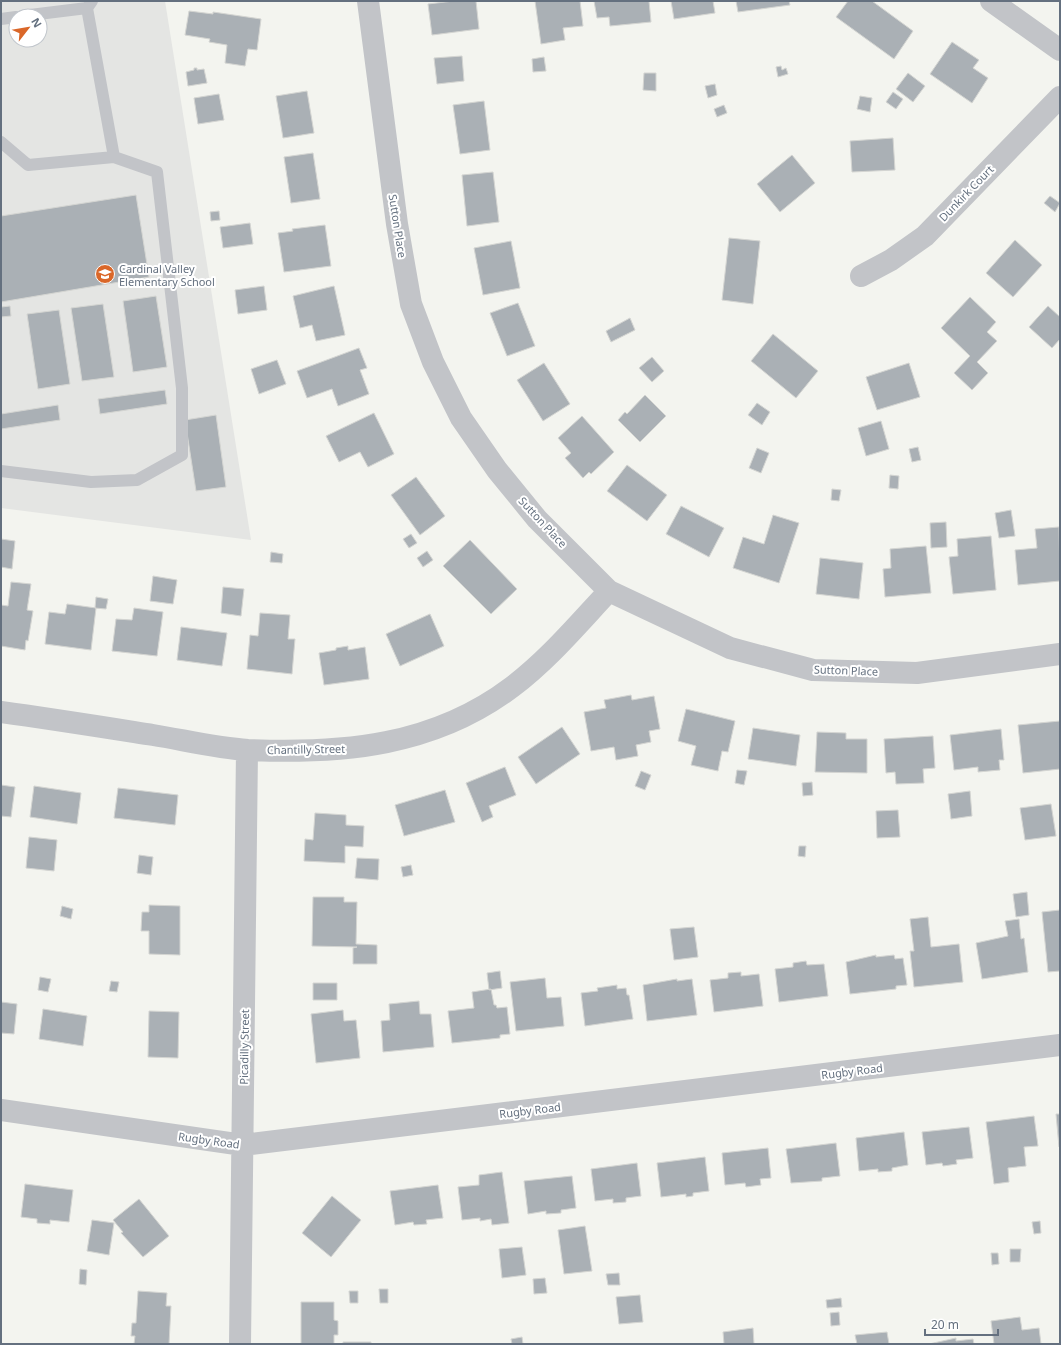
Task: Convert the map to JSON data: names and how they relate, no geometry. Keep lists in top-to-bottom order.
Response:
{
  "streets": {
    "street": [
      "Dunkirk Court",
      "Sutton Place",
      "Chantilly Street",
      "Picadilly Street",
      "Rugby Road"
    ]
  },
  "crossings": [
    ["Sutton Place", "Chantilly Street"],
    ["Chantilly Street", "Picadilly Street"],
    ["Picadilly Street", "Rugby Road"]
  ],
  "places": {
    "school or university": ["Cardinal Valley Elementary School"]
  },
  "scale_bar": "20 m",
  "north": "top right"
}
